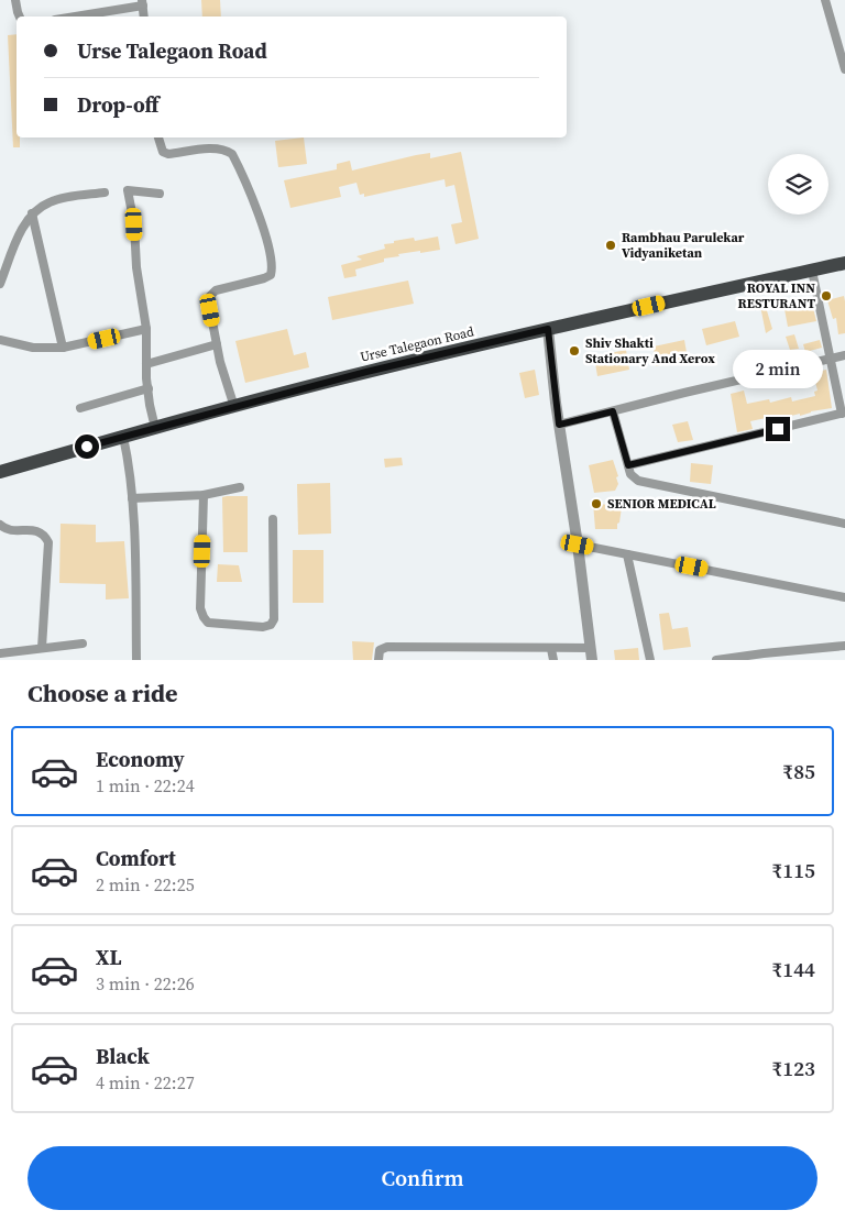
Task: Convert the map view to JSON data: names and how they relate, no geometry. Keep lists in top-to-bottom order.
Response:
{
  "streets": {
    "highway": ["Urse Talegaon Road"]
  },
  "places": [
    "Rambhau Parulekar Vidyaniketan",
    "ROYAL INN RESTURANT",
    "Shiv Shakti Stationary And Xerox",
    "SENIOR MEDICAL"
  ],
  "page": {
    "banner": ["Urse Talegaon Road", "Drop-off"],
    "bubble": "2 min",
    "heading": "Choose a ride",
    "list": [
      {
        "name": "Economy",
        "note": "1 min · 22:24",
        "value": "₹85"
      },
      {
        "name": "Comfort",
        "note": "2 min · 22:25",
        "value": "₹115"
      },
      {
        "name": "XL",
        "note": "3 min · 22:26",
        "value": "₹144"
      },
      {
        "name": "Black",
        "note": "4 min · 22:27",
        "value": "₹123"
      }
    ],
    "buttons": "Confirm"
  }
}
